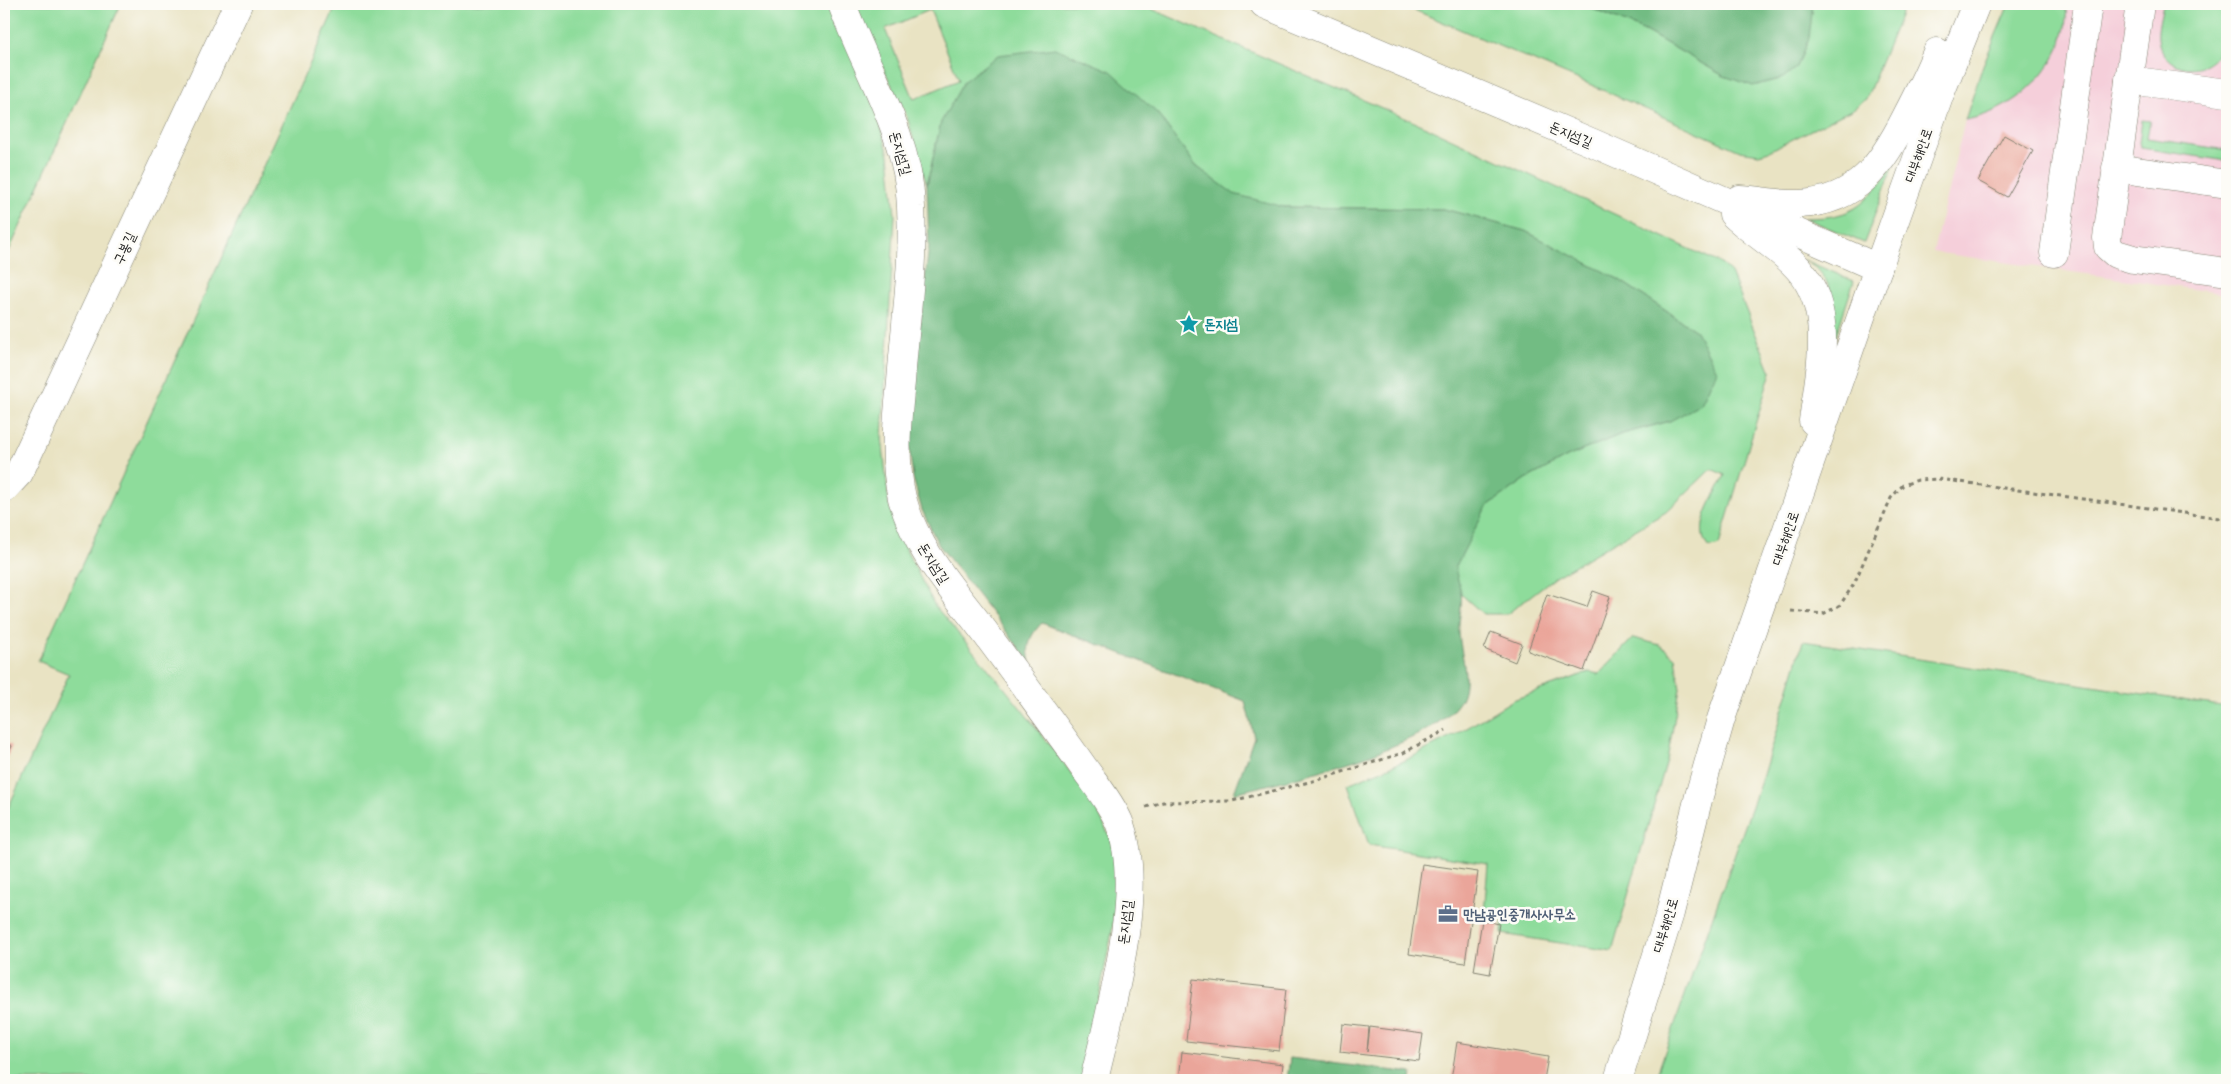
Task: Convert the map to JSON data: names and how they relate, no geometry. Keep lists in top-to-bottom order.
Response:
{
  "streets": {
    "street": ["돈지섬길", "대부해안로", "구봉길"]
  },
  "crossings": [
    ["돈지섬길", "대부해안로"]
  ],
  "places": {
    "place": ["돈지섬"],
    "office": ["만남공인중개사사무소"]
  }
}
